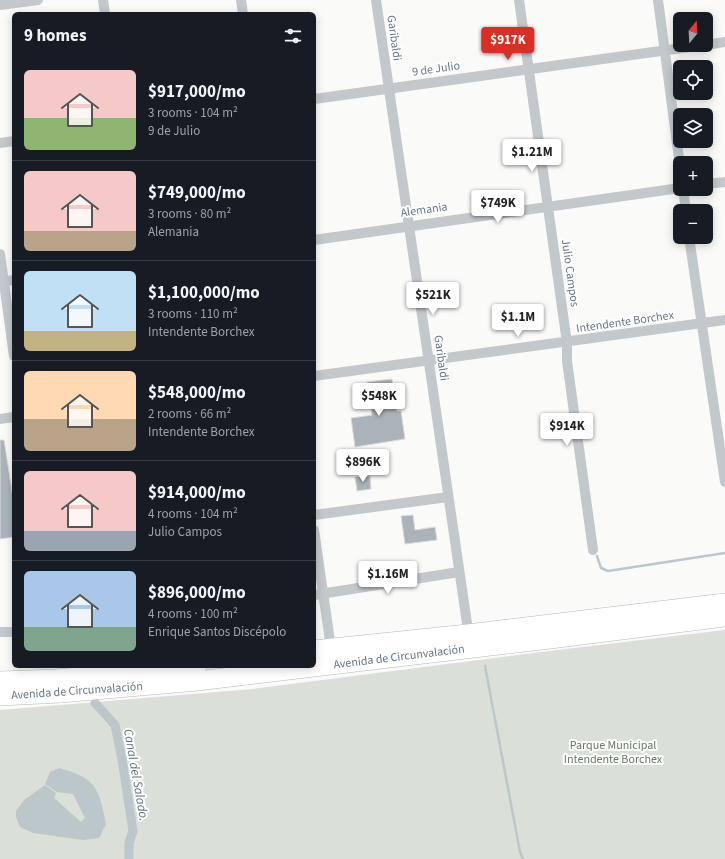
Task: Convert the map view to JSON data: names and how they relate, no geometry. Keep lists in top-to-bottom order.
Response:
{
  "streets": {
    "highway": ["Avenida de Circunvalación"],
    "street": [
      "Garibaldi",
      "9 de Julio",
      "Alemania",
      "Julio Campos",
      "Intendente Borchex"
    ]
  },
  "crossings": [
    ["Garibaldi", "9 de Julio"],
    ["Garibaldi", "Alemania"],
    ["Garibaldi", "Intendente Borchex"],
    ["Garibaldi", "Avenida de Circunvalación"],
    ["9 de Julio", "Julio Campos"],
    ["Alemania", "Julio Campos"],
    ["Julio Campos", "Intendente Borchex"]
  ],
  "water": ["Canal del Salado."],
  "parks": ["Parque Municipal Intendente Borchex"],
  "north": "top",
  "page": {
    "map_buttons": ["+", "−"],
    "heading": "9 homes",
    "price": [
      "$917K",
      "$1.21M",
      "$749K",
      "$521K",
      "$1.1M",
      "$548K",
      "$914K",
      "$896K",
      "$1.16M"
    ],
    "list": [
      {
        "name": "$917,000/mo",
        "note": "3 rooms · 104 m² · 9 de Julio"
      },
      {
        "name": "$749,000/mo",
        "note": "3 rooms · 80 m² · Alemania"
      },
      {
        "name": "$1,100,000/mo",
        "note": "3 rooms · 110 m² · Intendente Borchex"
      },
      {
        "name": "$548,000/mo",
        "note": "2 rooms · 66 m² · Intendente Borchex"
      },
      {
        "name": "$914,000/mo",
        "note": "4 rooms · 104 m² · Julio Campos"
      },
      {
        "name": "$896,000/mo",
        "note": "4 rooms · 100 m² · Enrique Santos Discépolo"
      }
    ]
  }
}
